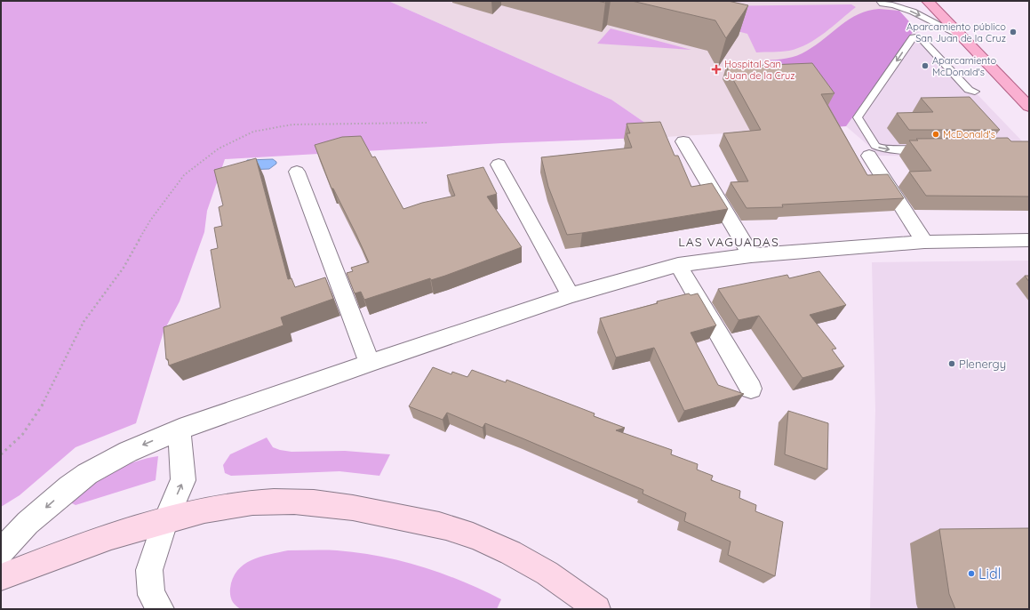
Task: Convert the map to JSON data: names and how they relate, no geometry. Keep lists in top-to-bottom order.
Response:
{
  "districts": ["LAS VAGUADAS"],
  "places": {
    "other": [
      "Aparcamiento público San Juan de la Cruz",
      "Aparcamiento McDonald's",
      "McDonald's",
      "Plenergy",
      "Lidl"
    ],
    "health": ["Hospital San Juan de la Cruz"]
  }
}
